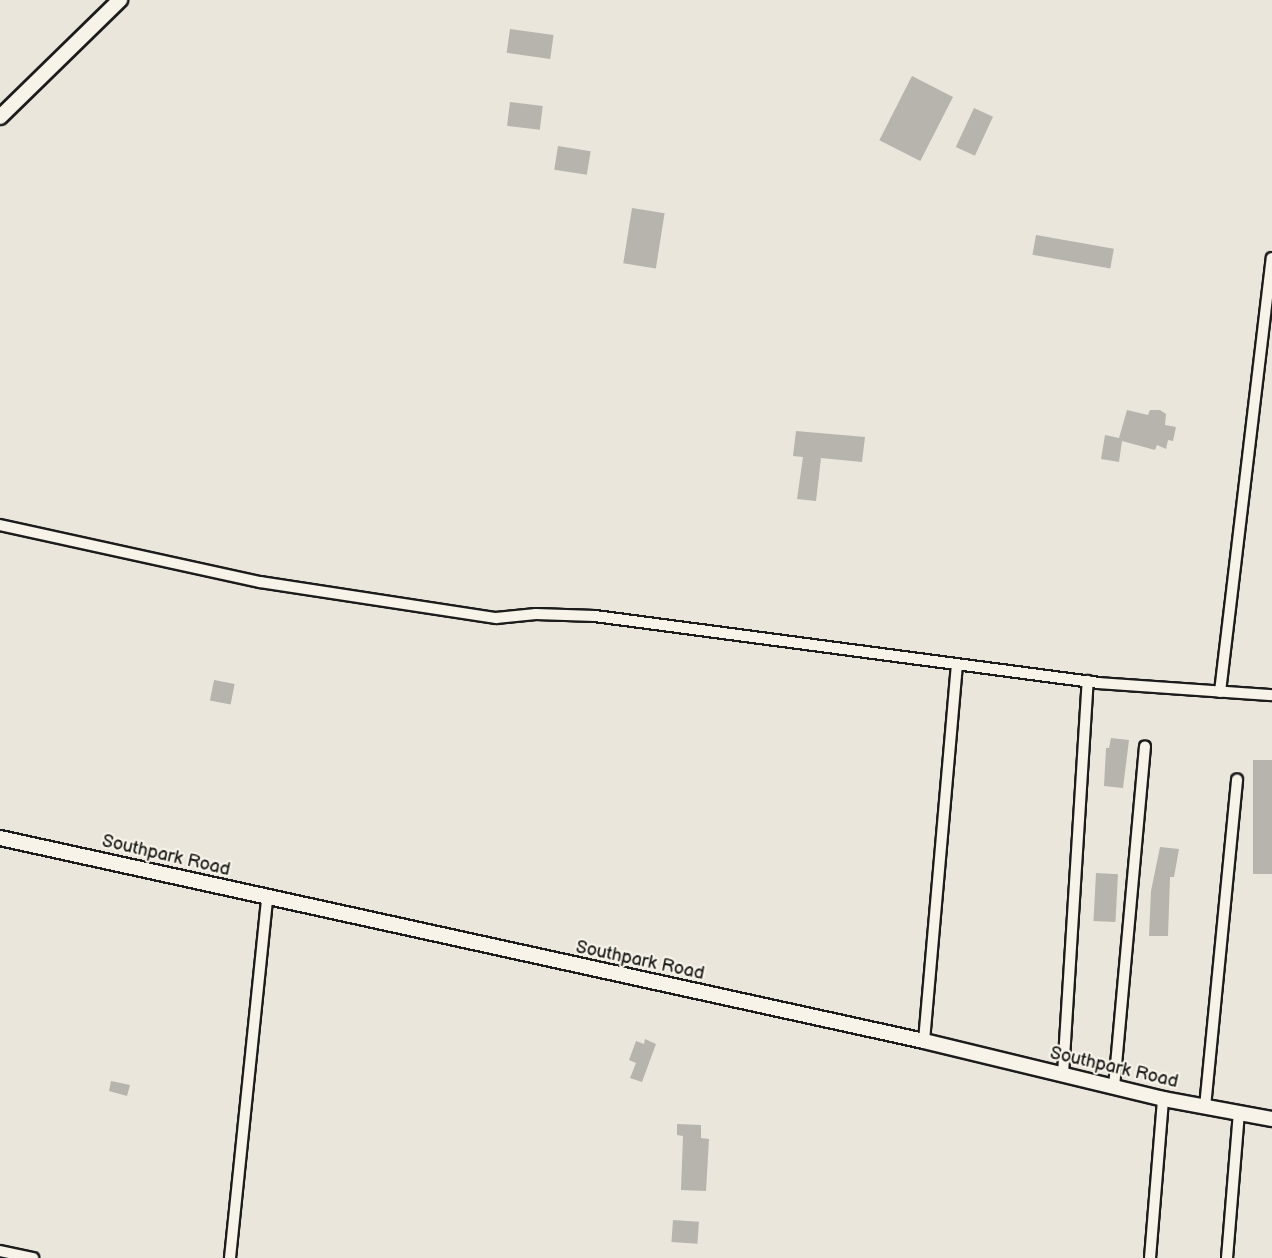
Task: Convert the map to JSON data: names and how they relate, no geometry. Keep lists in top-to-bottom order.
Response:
{
  "streets": {
    "street": ["Southpark Road"]
  }
}
